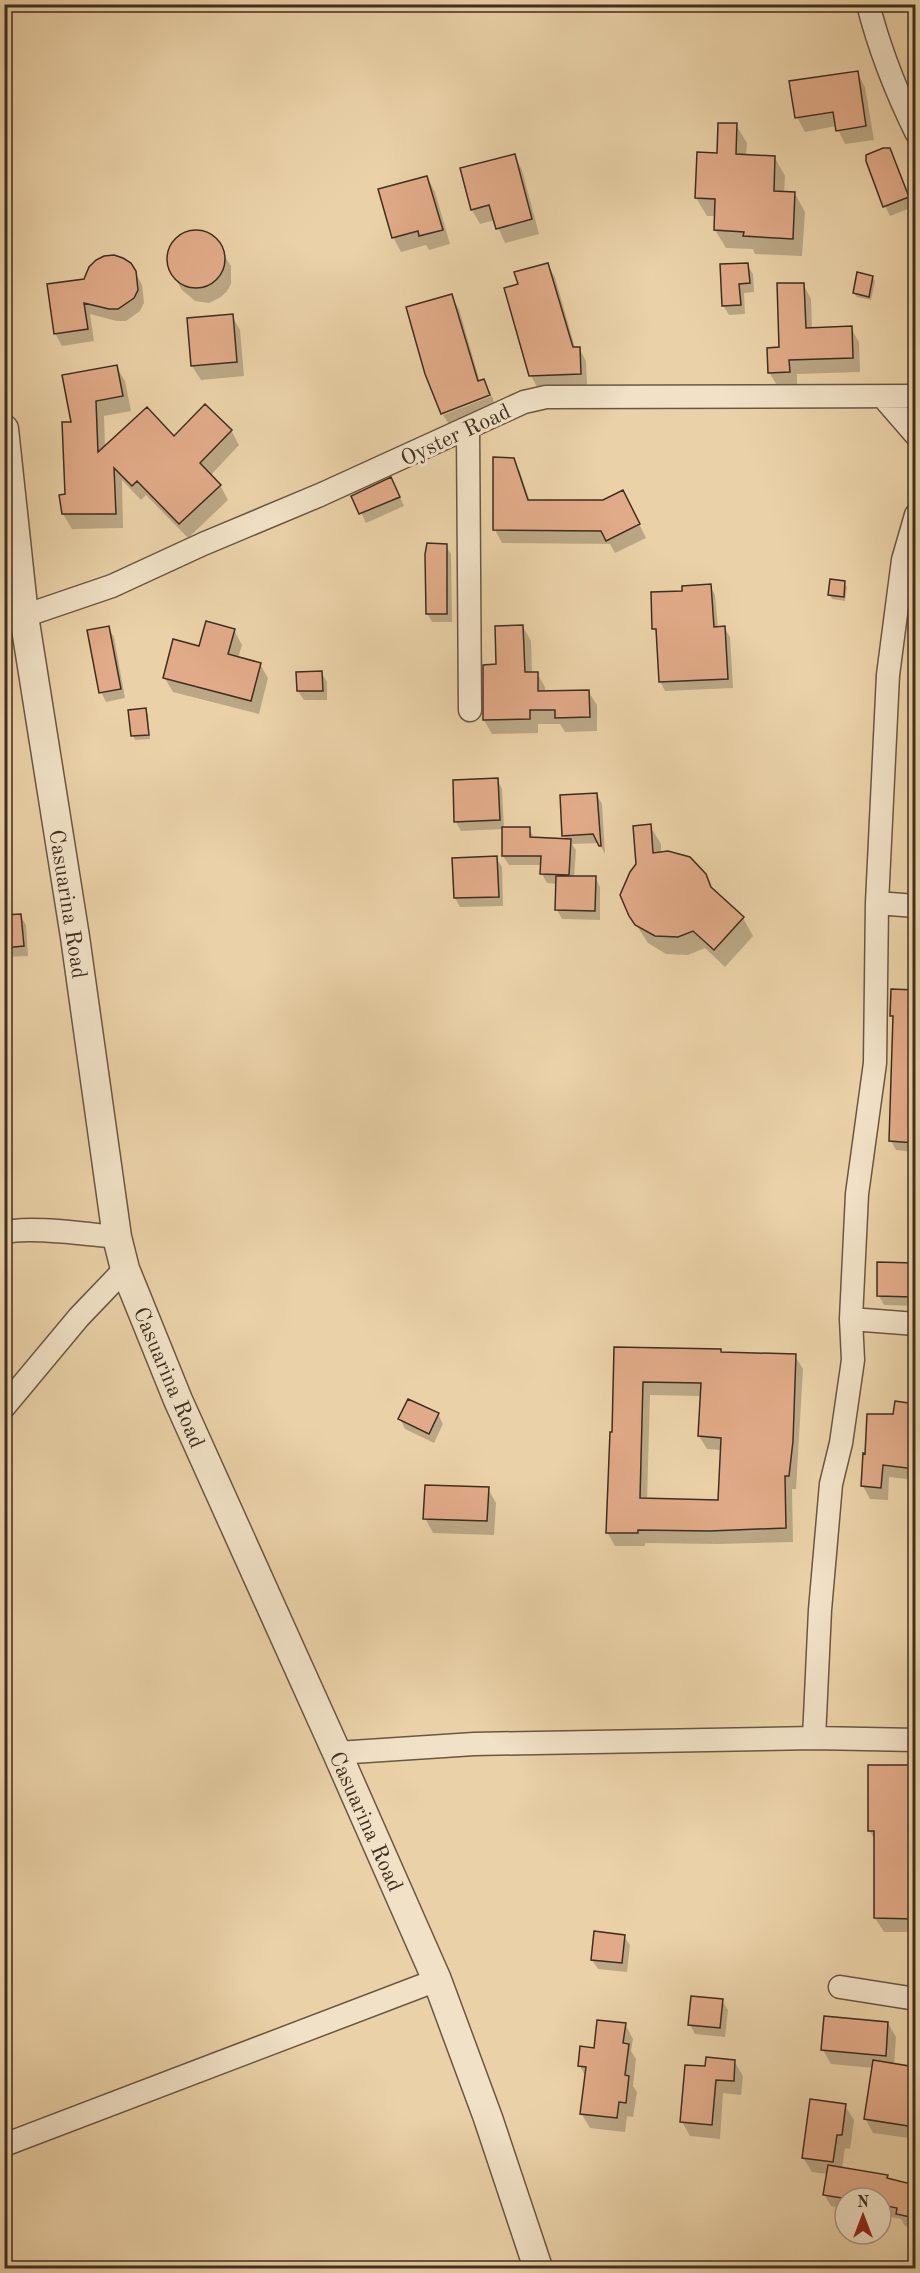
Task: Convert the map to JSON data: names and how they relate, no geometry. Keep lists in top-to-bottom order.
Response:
{
  "streets": {
    "street": ["Oyster Road", "Casuarina Road"]
  },
  "crossings": [
    ["Oyster Road", "Casuarina Road"]
  ],
  "north": "top"
}
